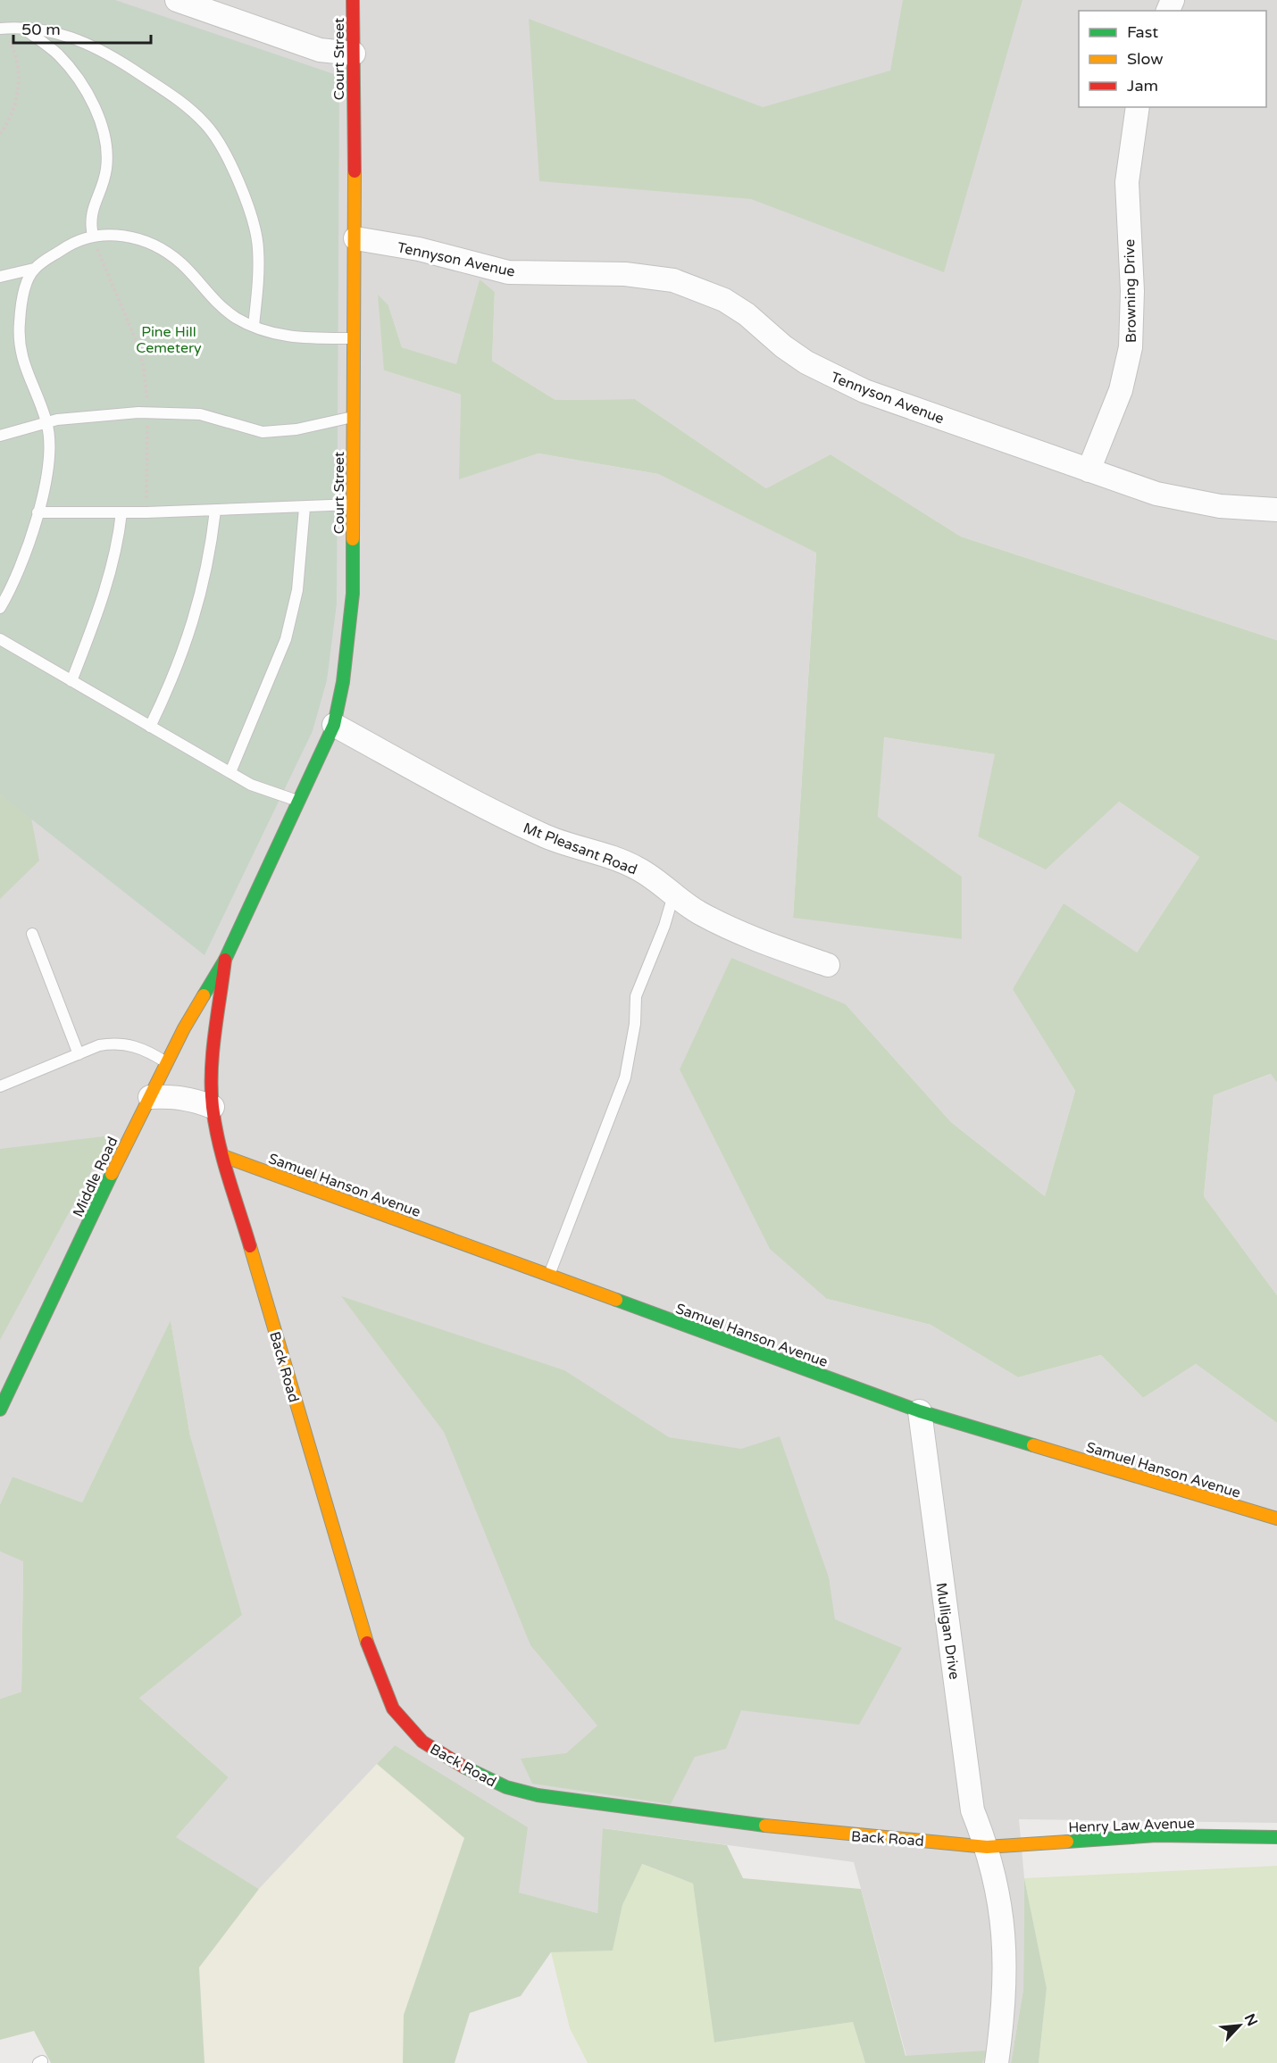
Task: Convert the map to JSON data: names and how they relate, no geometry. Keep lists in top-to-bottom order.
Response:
{
  "streets": {
    "street": [
      "Court Street",
      "Tennyson Avenue",
      "Browning Drive",
      "Mt Pleasant Road",
      "Middle Road",
      "Samuel Hanson Avenue",
      "Back Road",
      "Mulligan Drive",
      "Henry Law Avenue"
    ]
  },
  "crossings": [
    ["Court Street", "Tennyson Avenue"],
    ["Court Street", "Mt Pleasant Road"],
    ["Court Street", "Middle Road"],
    ["Court Street", "Back Road"],
    ["Tennyson Avenue", "Browning Drive"],
    ["Middle Road", "Back Road"],
    ["Samuel Hanson Avenue", "Back Road"],
    ["Samuel Hanson Avenue", "Mulligan Drive"],
    ["Back Road", "Mulligan Drive"],
    ["Back Road", "Henry Law Avenue"],
    ["Mulligan Drive", "Henry Law Avenue"]
  ],
  "parks": ["Pine Hill Cemetery"],
  "legend": ["Fast", "Slow", "Jam"],
  "scale_bar": "50 m",
  "north": "top right"
}
